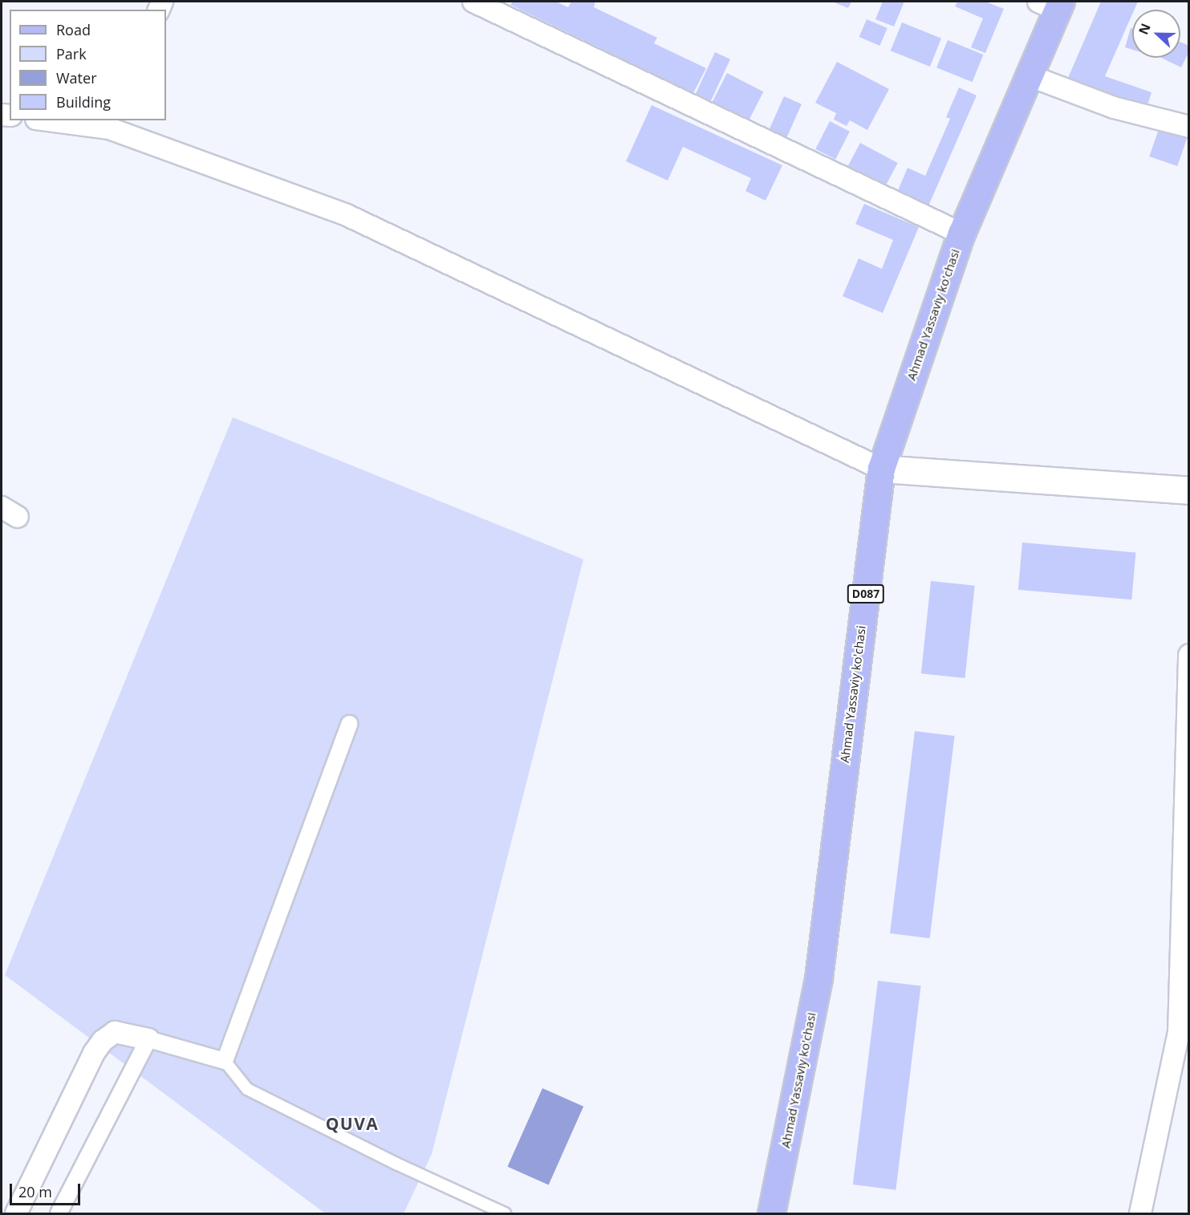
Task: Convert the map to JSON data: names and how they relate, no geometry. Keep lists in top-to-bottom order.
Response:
{
  "streets": {
    "main road": ["Ahmad Yassaviy ko'chasi", "D087"]
  },
  "districts": ["QUVA"],
  "legend": [
    "Road",
    "Park",
    "Water",
    "Building"
  ],
  "scale_bar": "20 m",
  "north": "left"
}
